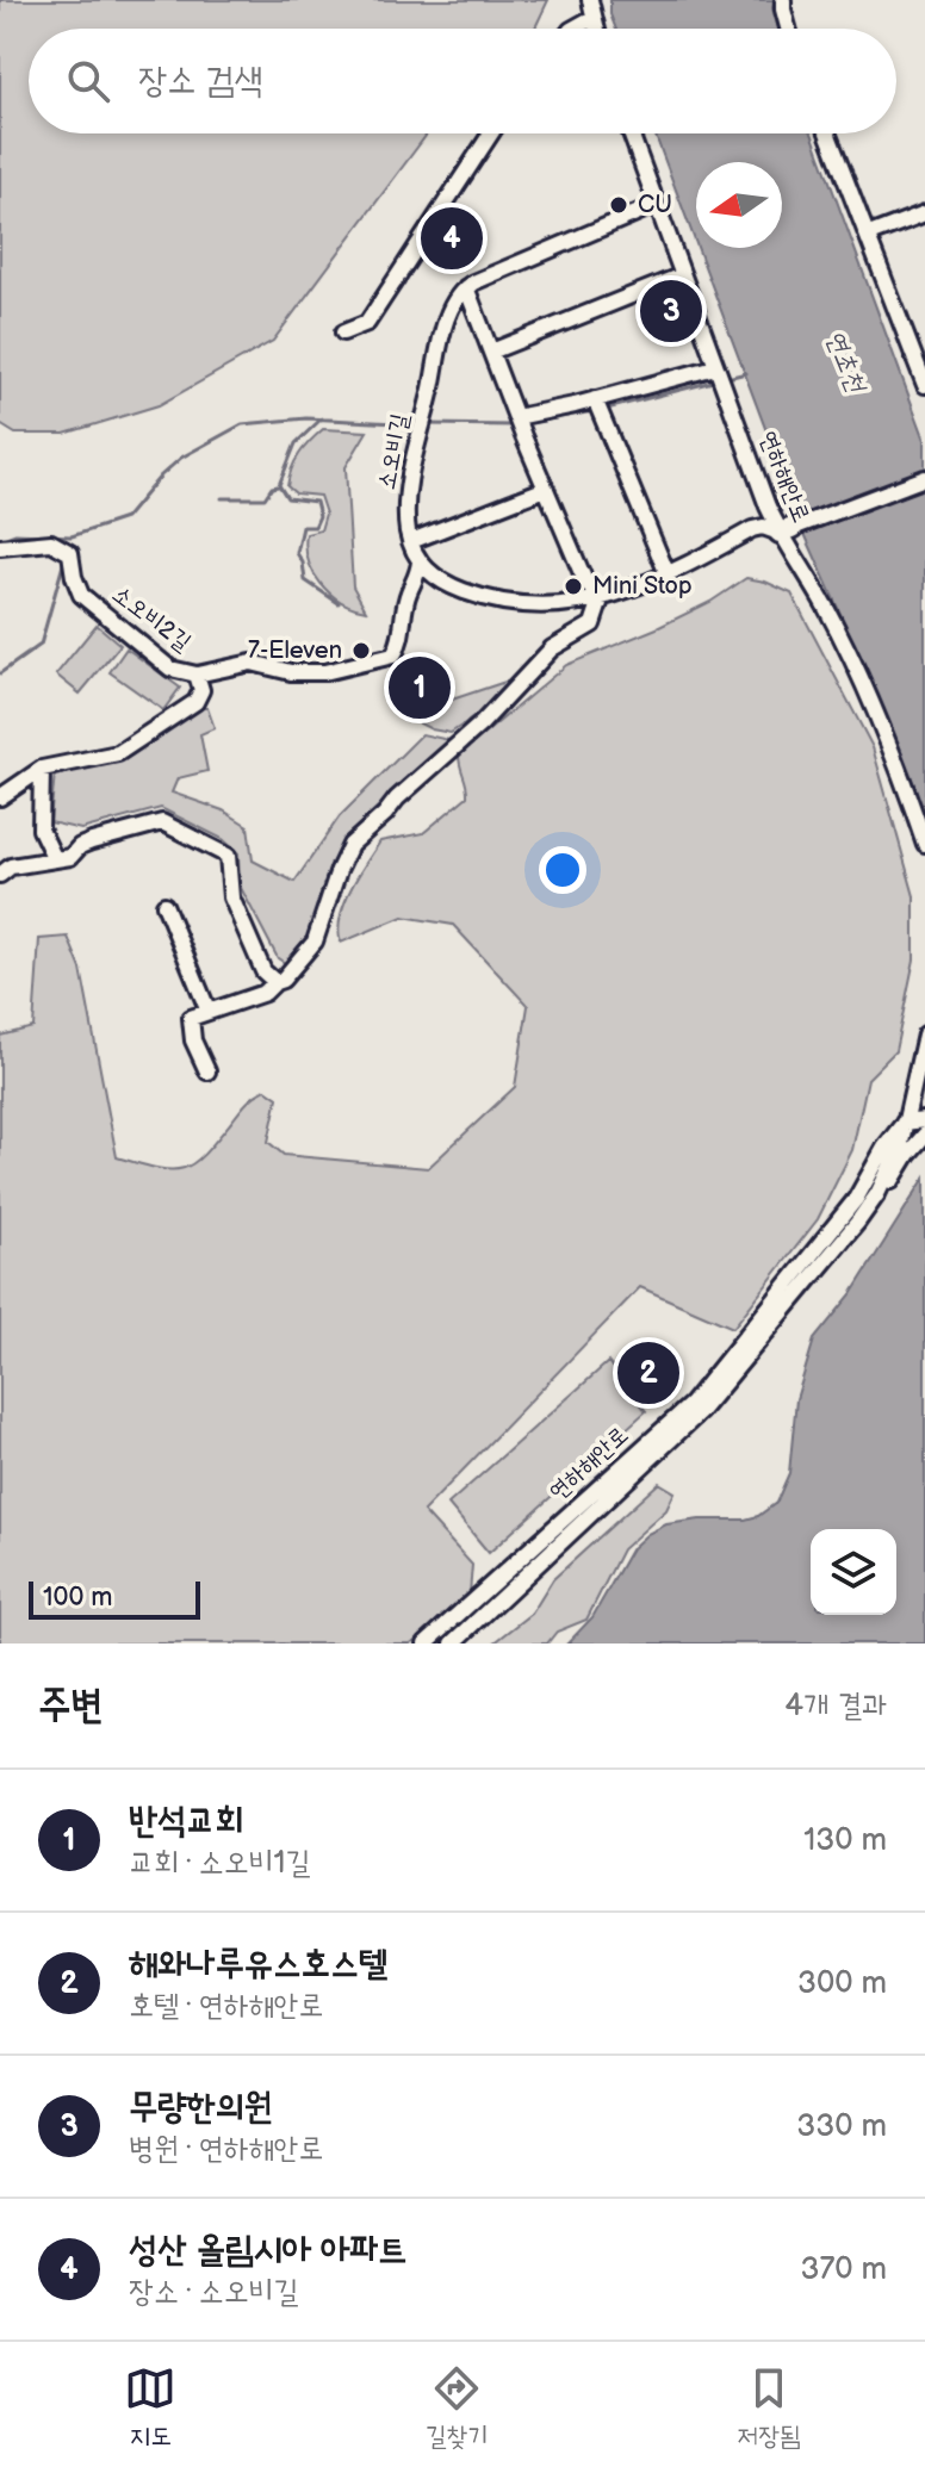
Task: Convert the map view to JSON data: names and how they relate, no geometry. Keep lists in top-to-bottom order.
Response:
{
  "streets": {
    "street": ["소오비길", "연하해안로", "소오비2길"]
  },
  "water": ["연초천"],
  "places": ["CU", "Mini Stop", "7-Eleven"],
  "scale_bar": "100 m",
  "north": "left",
  "page": {
    "search": "장소 검색",
    "pins": [
      "4",
      "3",
      "1",
      "2"
    ],
    "scale": "100 m",
    "heading": ["주변", "4개 결과"],
    "list": [
      {
        "mark": "1",
        "name": "반석교회",
        "note": "교회 · 소오비1길",
        "value": "130 m"
      },
      {
        "mark": "2",
        "name": "해와나루유스호스텔",
        "note": "호텔 · 연하해안로",
        "value": "300 m"
      },
      {
        "mark": "3",
        "name": "무량한의원",
        "note": "병원 · 연하해안로",
        "value": "330 m"
      },
      {
        "mark": "4",
        "name": "성산 올림시아 아파트",
        "note": "장소 · 소오비길",
        "value": "370 m"
      }
    ],
    "nav": ["지도", "길찾기", "저장됨"]
  }
}
